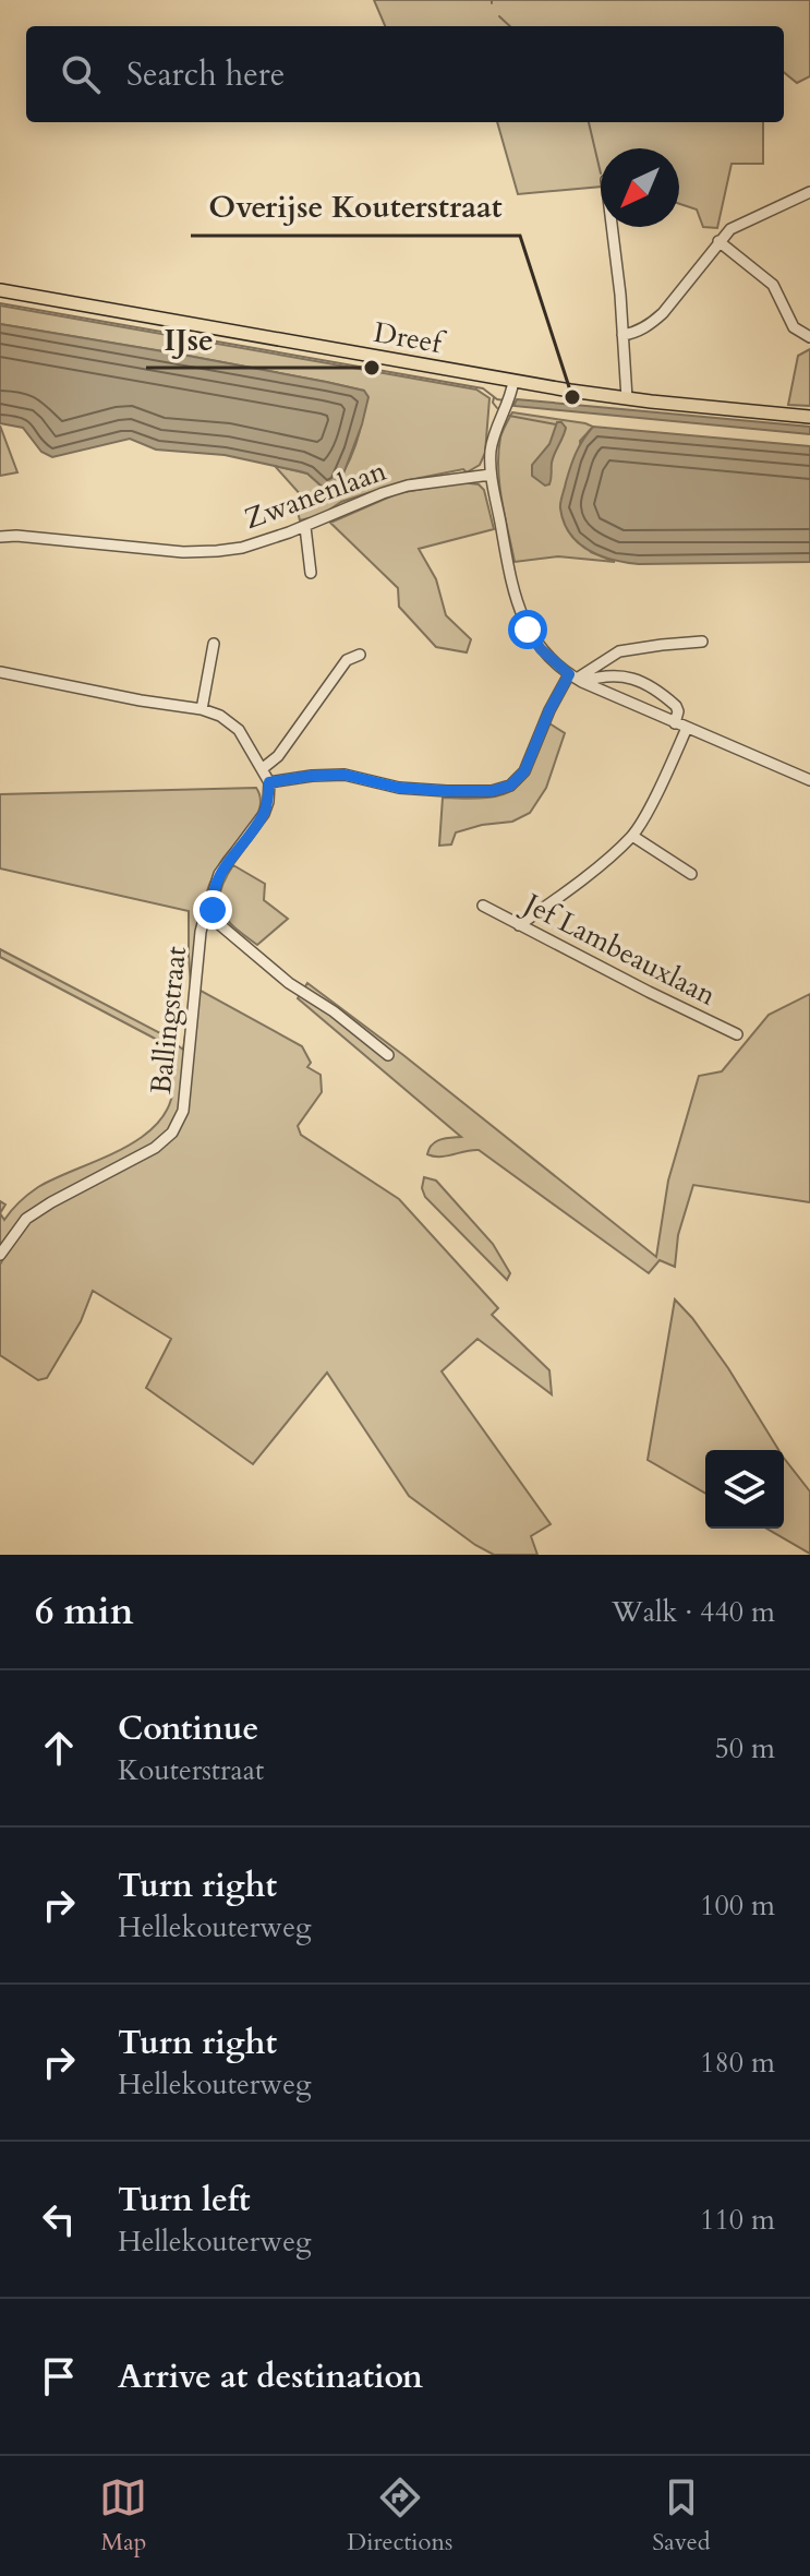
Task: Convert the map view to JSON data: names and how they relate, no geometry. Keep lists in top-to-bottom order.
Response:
{
  "streets": {
    "main road": ["Dreef"],
    "street": ["Zwanenlaan", "Jef Lambeauxlaan", "Ballingstraat"]
  },
  "places": ["IJse", "Overijse Kouterstraat"],
  "north": "bottom left",
  "page": {
    "search": "Search here",
    "heading": ["6 min", "Walk · 440 m"],
    "list": [
      ["Continue", "Kouterstraat", "50 m"],
      ["Turn right", "Hellekouterweg", "100 m"],
      ["Turn right", "Hellekouterweg", "180 m"],
      ["Turn left", "Hellekouterweg", "110 m"],
      "Arrive at destination"
    ],
    "nav": ["Map", "Directions", "Saved"]
  }
}
